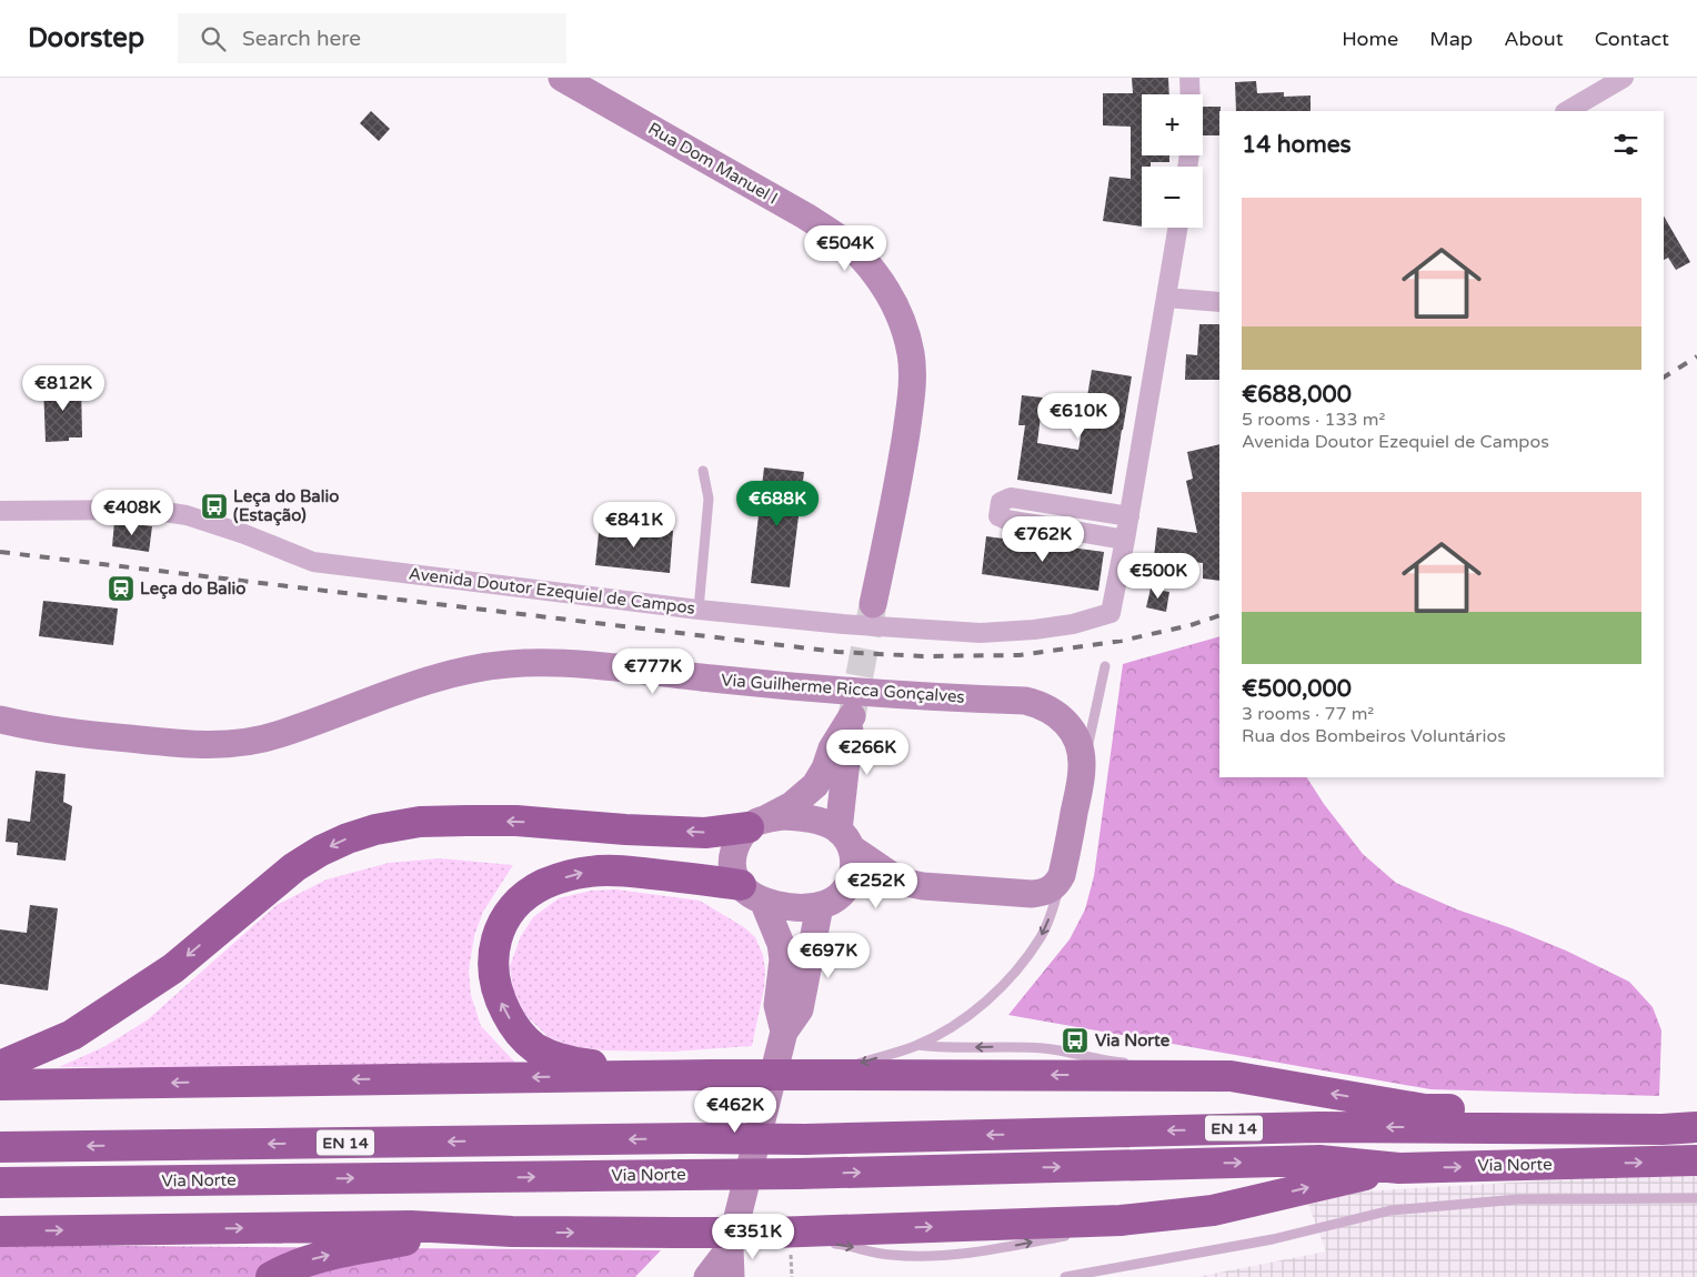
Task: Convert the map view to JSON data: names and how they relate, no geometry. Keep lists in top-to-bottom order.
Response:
{
  "streets": {
    "highway": ["EN 14", "Via Norte"],
    "main road": ["Rua Dom Manuel I", "Via Guilherme Ricca Gonçalves"],
    "street": ["Avenida Doutor Ezequiel de Campos"]
  },
  "places": {
    "bus stop": ["Leça do Balio (Estação)", "Via Norte"],
    "station": ["Leça do Balio"]
  },
  "page": {
    "header": "Doorstep",
    "search": "Search here",
    "nav": [
      "Home",
      "Map",
      "About",
      "Contact"
    ],
    "map_buttons": ["+", "−"],
    "heading": "14 homes",
    "list": [
      {
        "name": "€688,000",
        "note": "5 rooms · 133 m² · Avenida Doutor Ezequiel de Campos"
      },
      {
        "name": "€500,000",
        "note": "3 rooms · 77 m² · Rua dos Bombeiros Voluntários"
      }
    ],
    "price": [
      "€504K",
      "€812K",
      "€610K",
      "€688K",
      "€408K",
      "€841K",
      "€762K",
      "€500K",
      "€777K",
      "€266K",
      "€252K",
      "€697K",
      "€462K",
      "€351K"
    ]
  }
}
